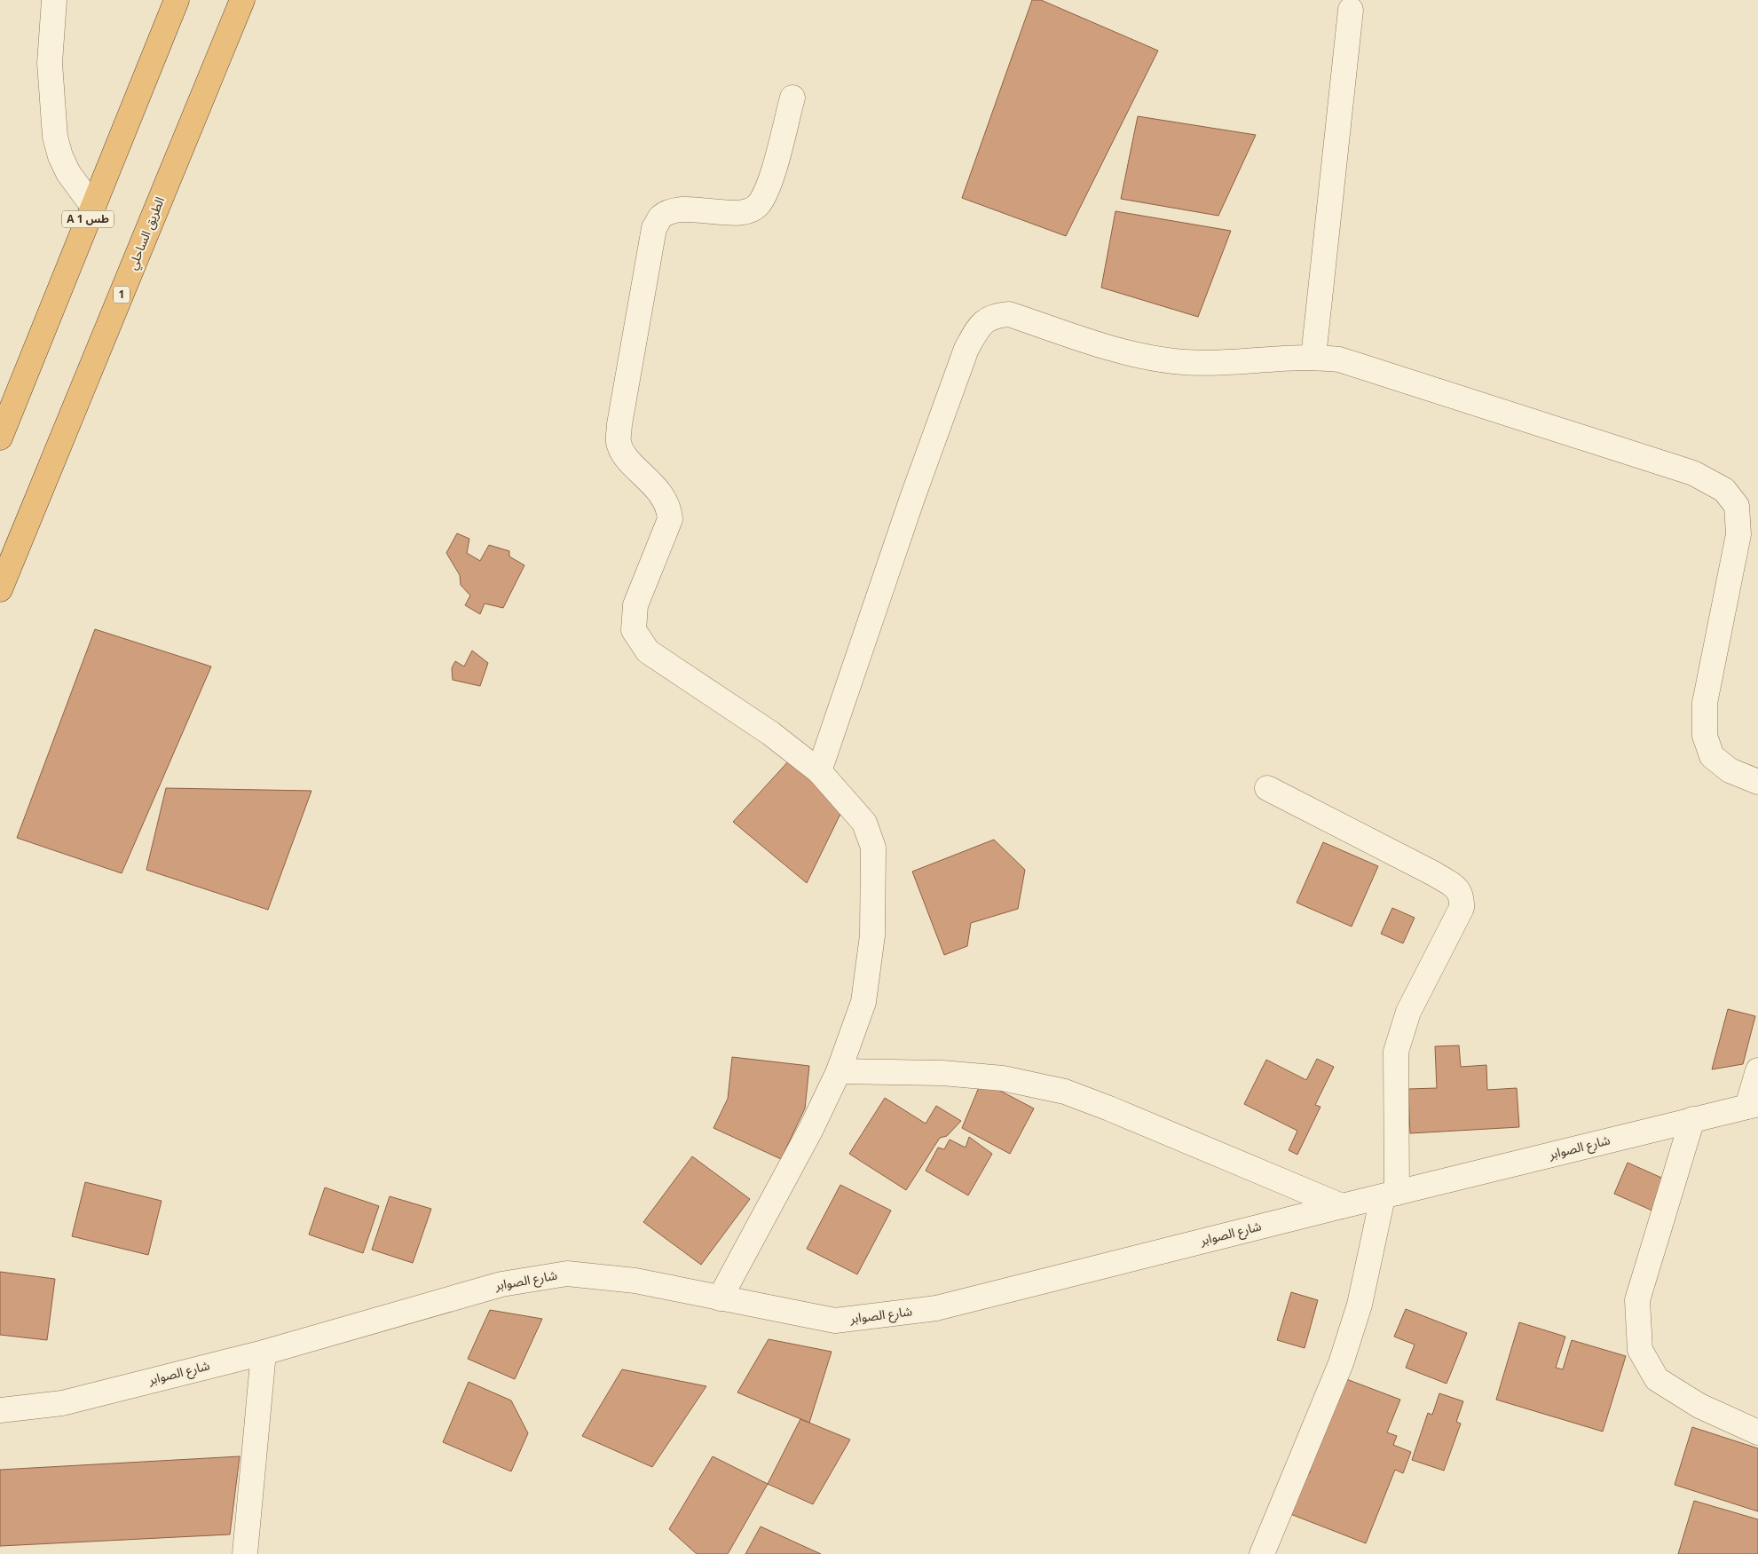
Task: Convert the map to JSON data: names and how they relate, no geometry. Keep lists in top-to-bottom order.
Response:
{
  "streets": {
    "highway": ["A 1 طس", "الطريق الساحلي", "1"],
    "street": ["شارع الصوابر"]
  }
}
